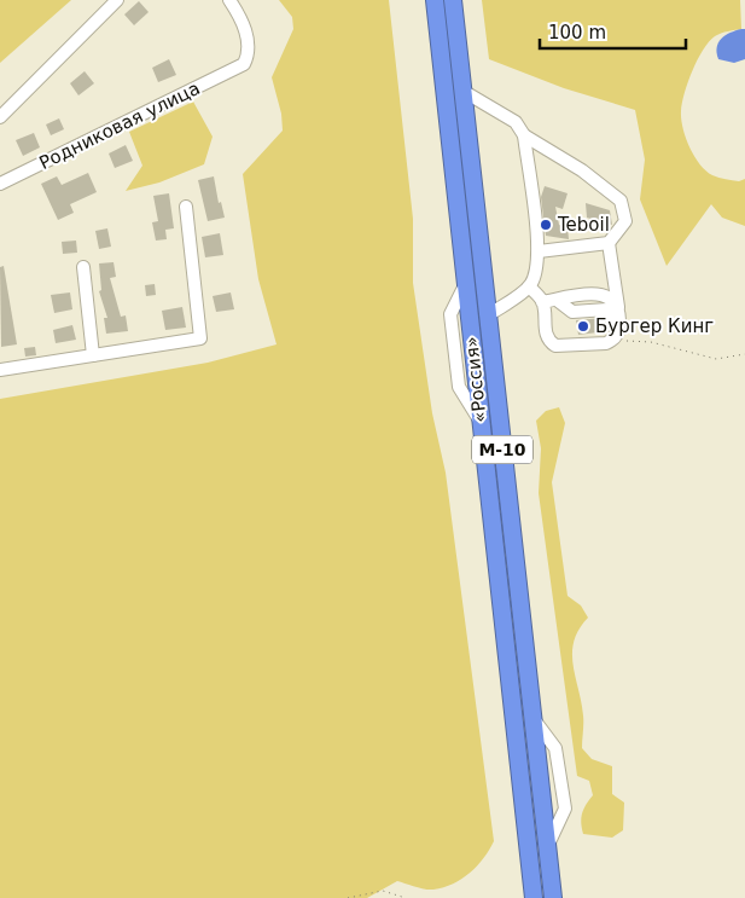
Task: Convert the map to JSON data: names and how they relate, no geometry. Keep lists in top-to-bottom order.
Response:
{
  "streets": {
    "highway": ["«Россия»", "М-10"],
    "street": ["Родниковая улица"]
  },
  "places": ["Teboil", "Бургер Кинг"],
  "scale_bar": "100 m"
}
